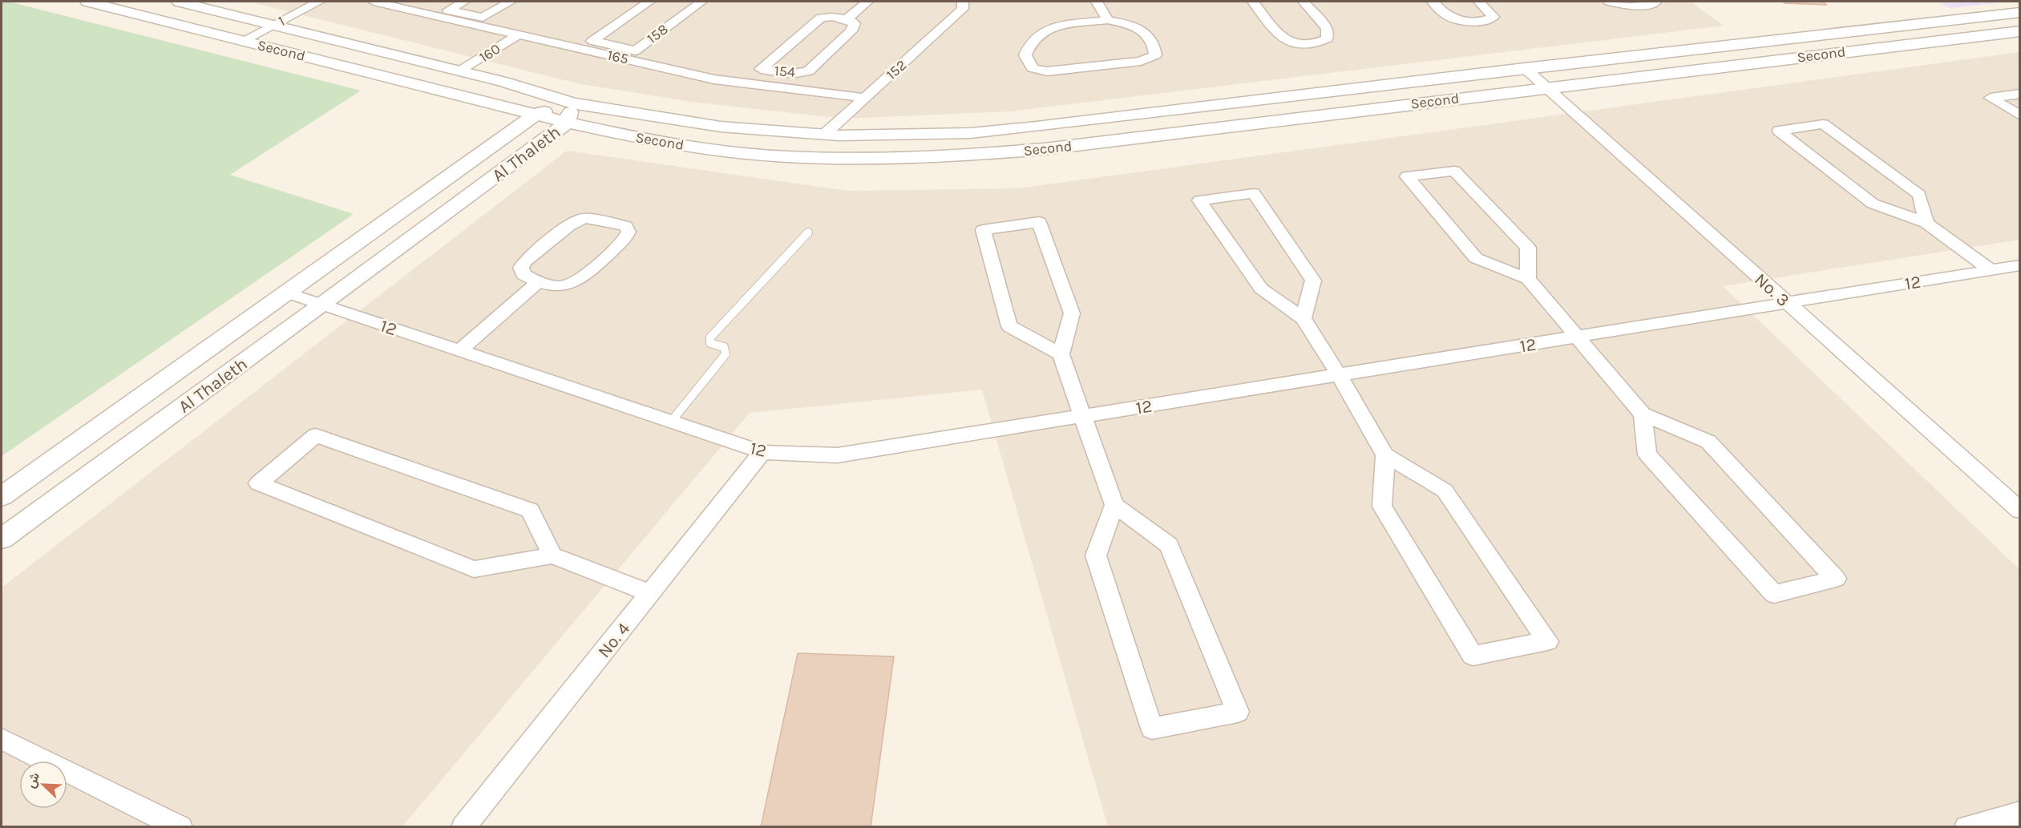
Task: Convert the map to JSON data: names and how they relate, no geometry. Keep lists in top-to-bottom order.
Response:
{
  "streets": {
    "street": [
      "1",
      "158",
      "Second",
      "160",
      "165",
      "152",
      "154",
      "Al Thaleth",
      "12",
      "No. 3",
      "No. 4"
    ]
  },
  "crossings": [
    ["1", "Second"],
    ["Second", "160"],
    ["Second", "152"],
    ["Second", "Al Thaleth"],
    ["Second", "No. 3"],
    ["160", "165"],
    ["165", "152"],
    ["Al Thaleth", "12"],
    ["12", "No. 3"],
    ["12", "No. 4"]
  ],
  "north": "top left"
}
